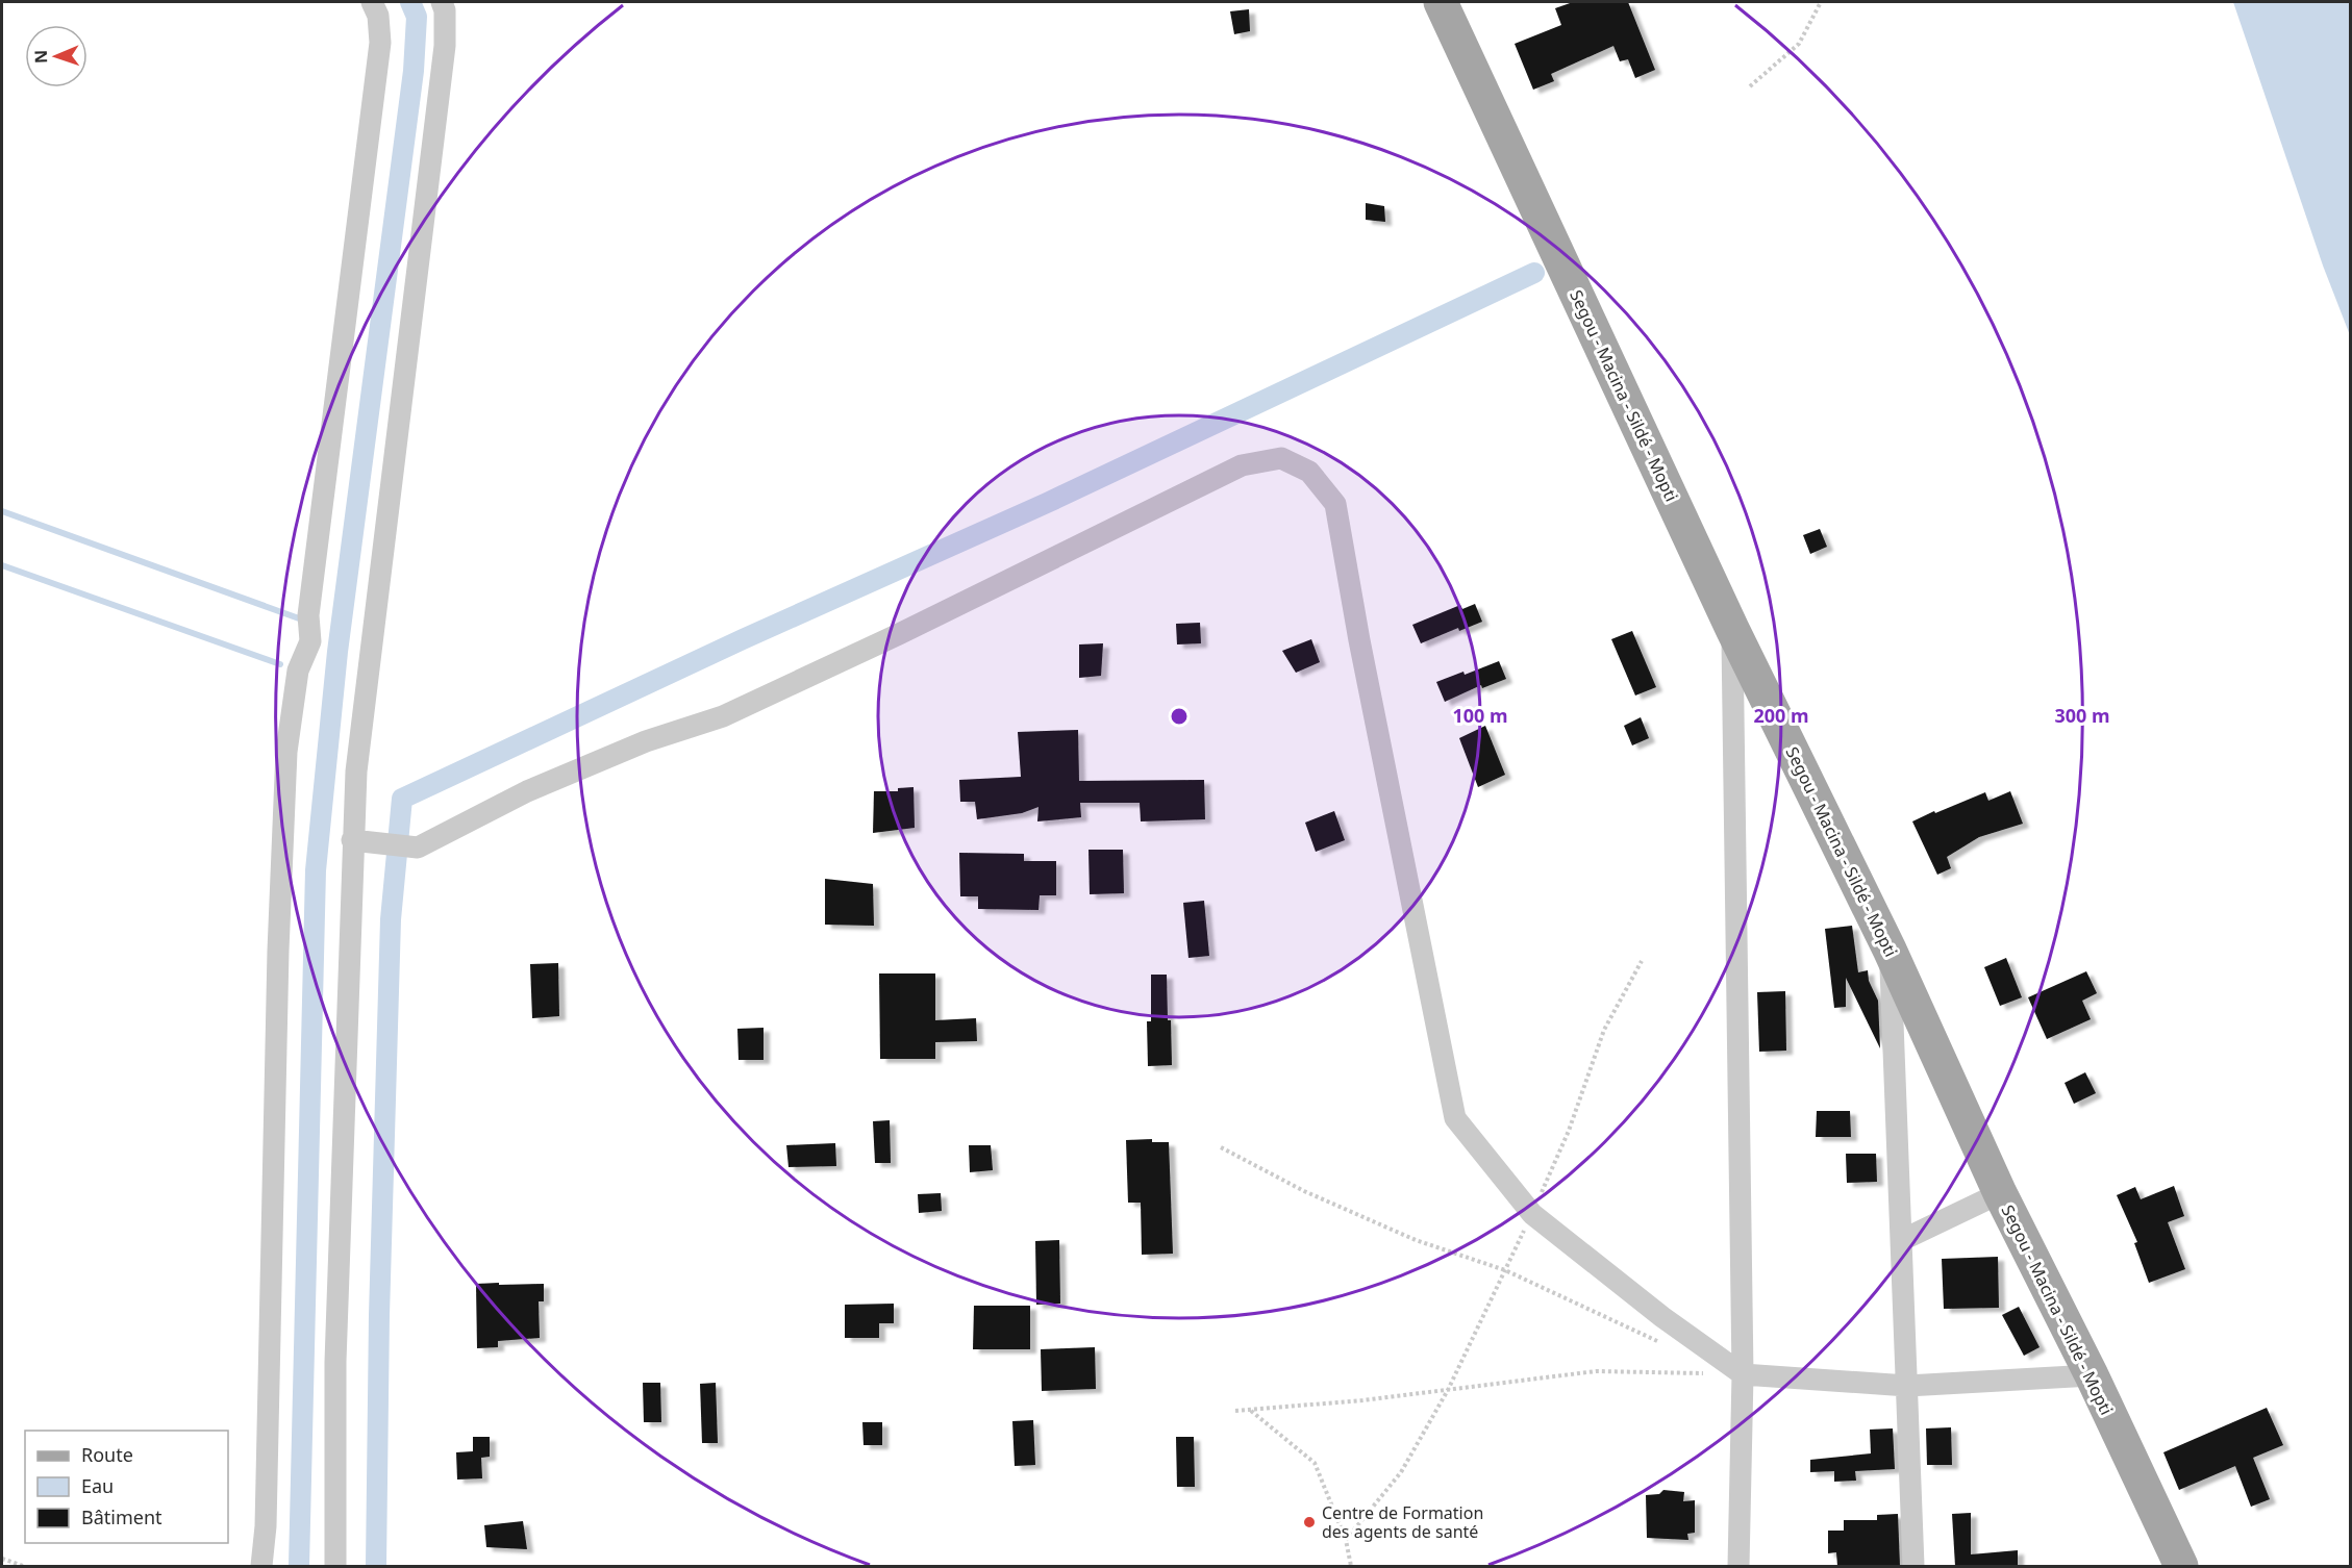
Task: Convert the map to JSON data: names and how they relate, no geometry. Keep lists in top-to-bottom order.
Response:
{
  "streets": {
    "main road": ["Segou - Macina - Sildé - Mopti"]
  },
  "places": ["Centre de Formation des agents de santé"],
  "legend": ["Route", "Eau", "Bâtiment"],
  "north": "left",
  "rings": ["100 m", "200 m", "300 m"]
}
